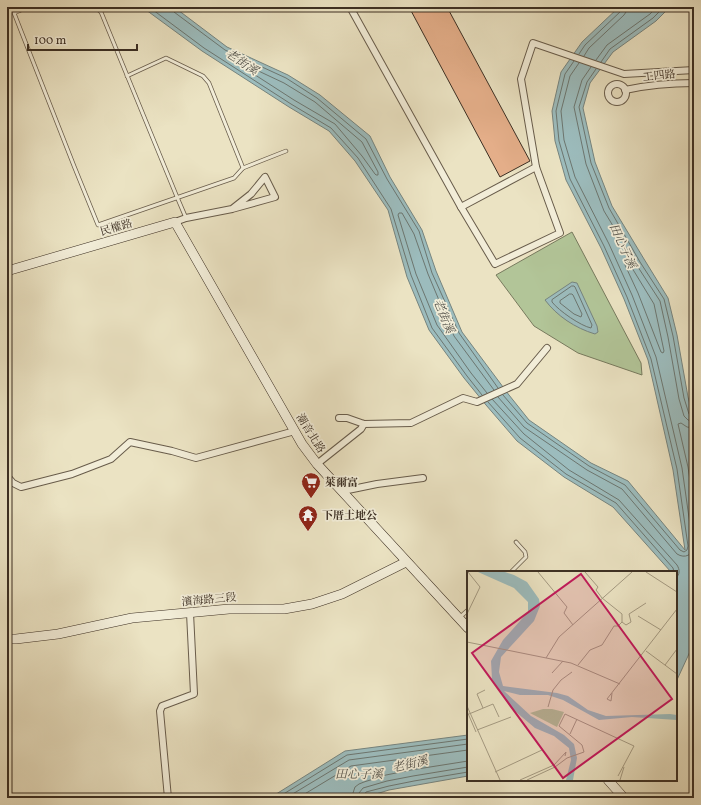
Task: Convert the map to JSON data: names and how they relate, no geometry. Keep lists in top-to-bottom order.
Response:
{
  "streets": {
    "street": [
      "工四路",
      "民權路",
      "潮音北路",
      "濱海路三段"
    ]
  },
  "crossings": [
    ["民權路", "潮音北路"],
    ["潮音北路", "濱海路三段"]
  ],
  "water": ["老街溪", "田心子溪"],
  "places": {
    "supermarket": ["萊爾富"],
    "temple": ["下厝土地公"]
  },
  "scale_bar": "100 m"
}
